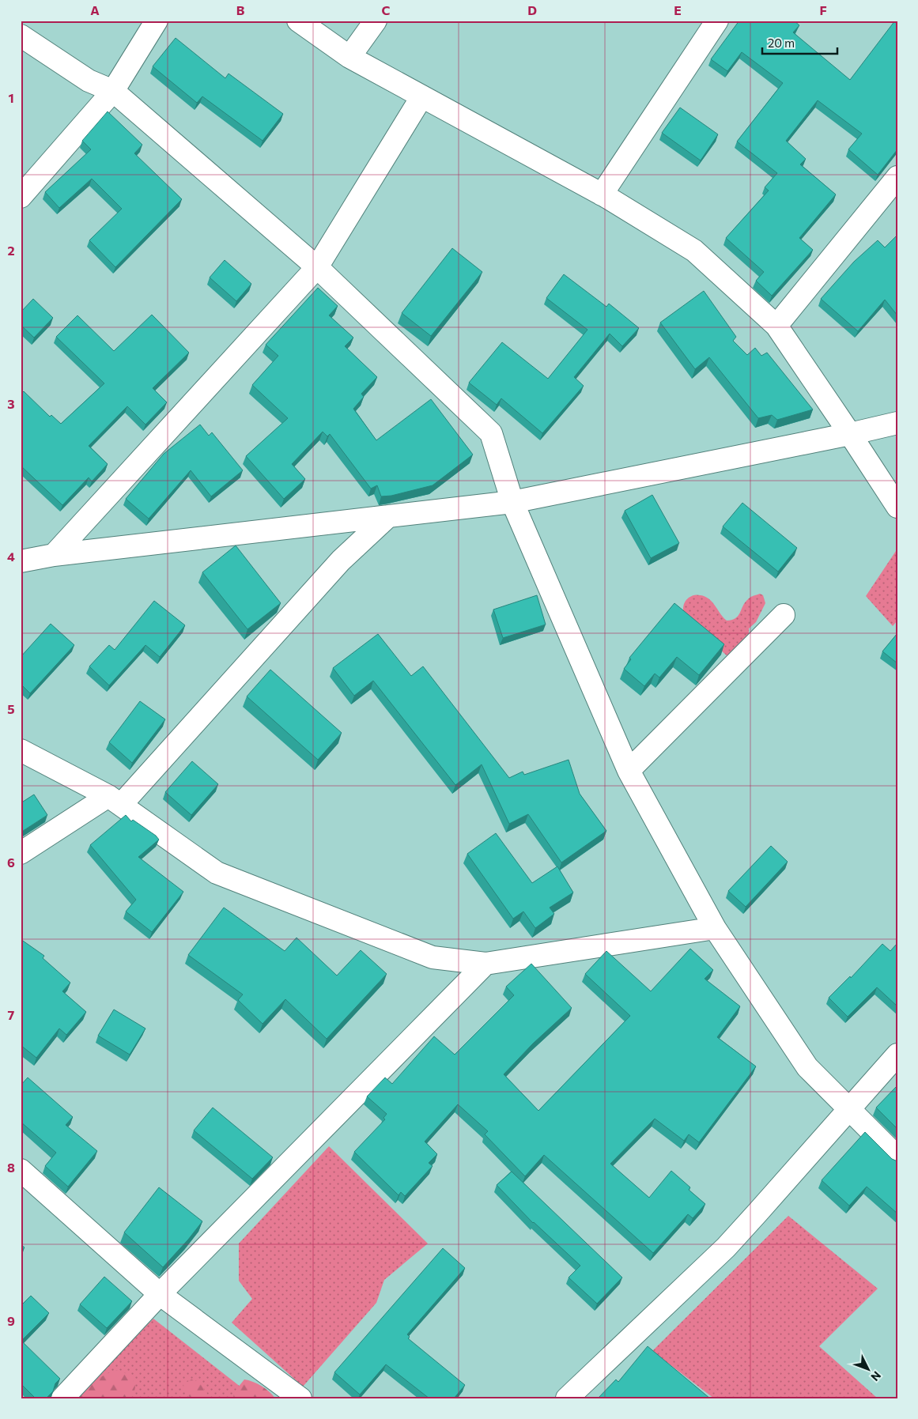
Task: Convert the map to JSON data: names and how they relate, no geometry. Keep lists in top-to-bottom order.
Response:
{
  "scale_bar": "20 m",
  "north": "bottom right",
  "grid": {
    "columns": [
      "A",
      "B",
      "C",
      "D",
      "E",
      "F"
    ],
    "rows": [
      "1",
      "2",
      "3",
      "4",
      "5",
      "6",
      "7",
      "8",
      "9"
    ]
  }
}
